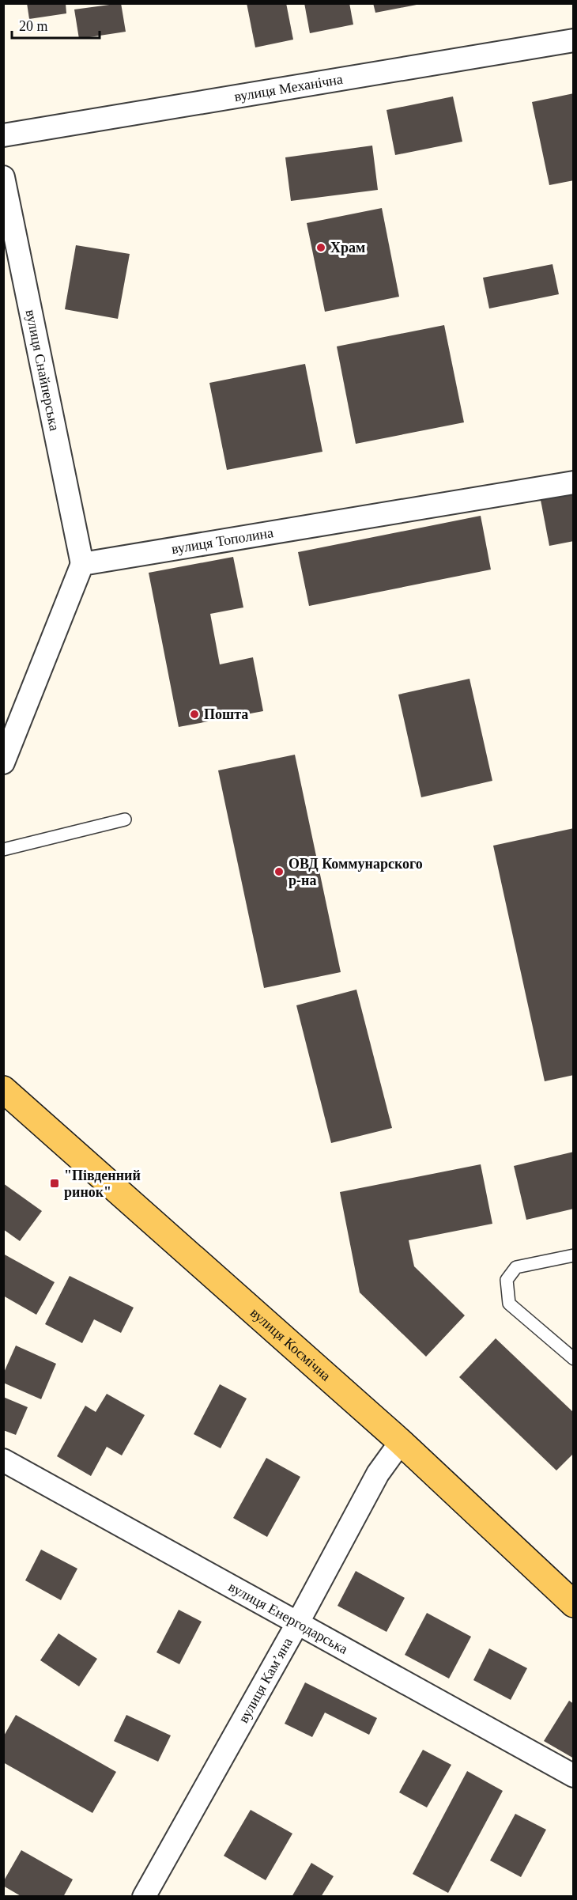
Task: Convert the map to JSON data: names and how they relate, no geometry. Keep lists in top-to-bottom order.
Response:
{
  "streets": {
    "main road": ["вулиця Космічна"],
    "street": [
      "вулиця Механічна",
      "вулиця Снайперська",
      "вулиця Тополина",
      "вулиця Енергодарська",
      "вулиця Кам’яна"
    ]
  },
  "crossings": [
    ["вулиця Снайперська", "вулиця Тополина"],
    ["вулиця Космічна", "вулиця Кам’яна"],
    ["вулиця Енергодарська", "вулиця Кам’яна"]
  ],
  "places": {
    "other": ["Храм", "Пошта", "ОВД Коммунарского р-на"],
    "transit": ["\"Південний ринок\""]
  },
  "scale_bar": "20 m"
}
